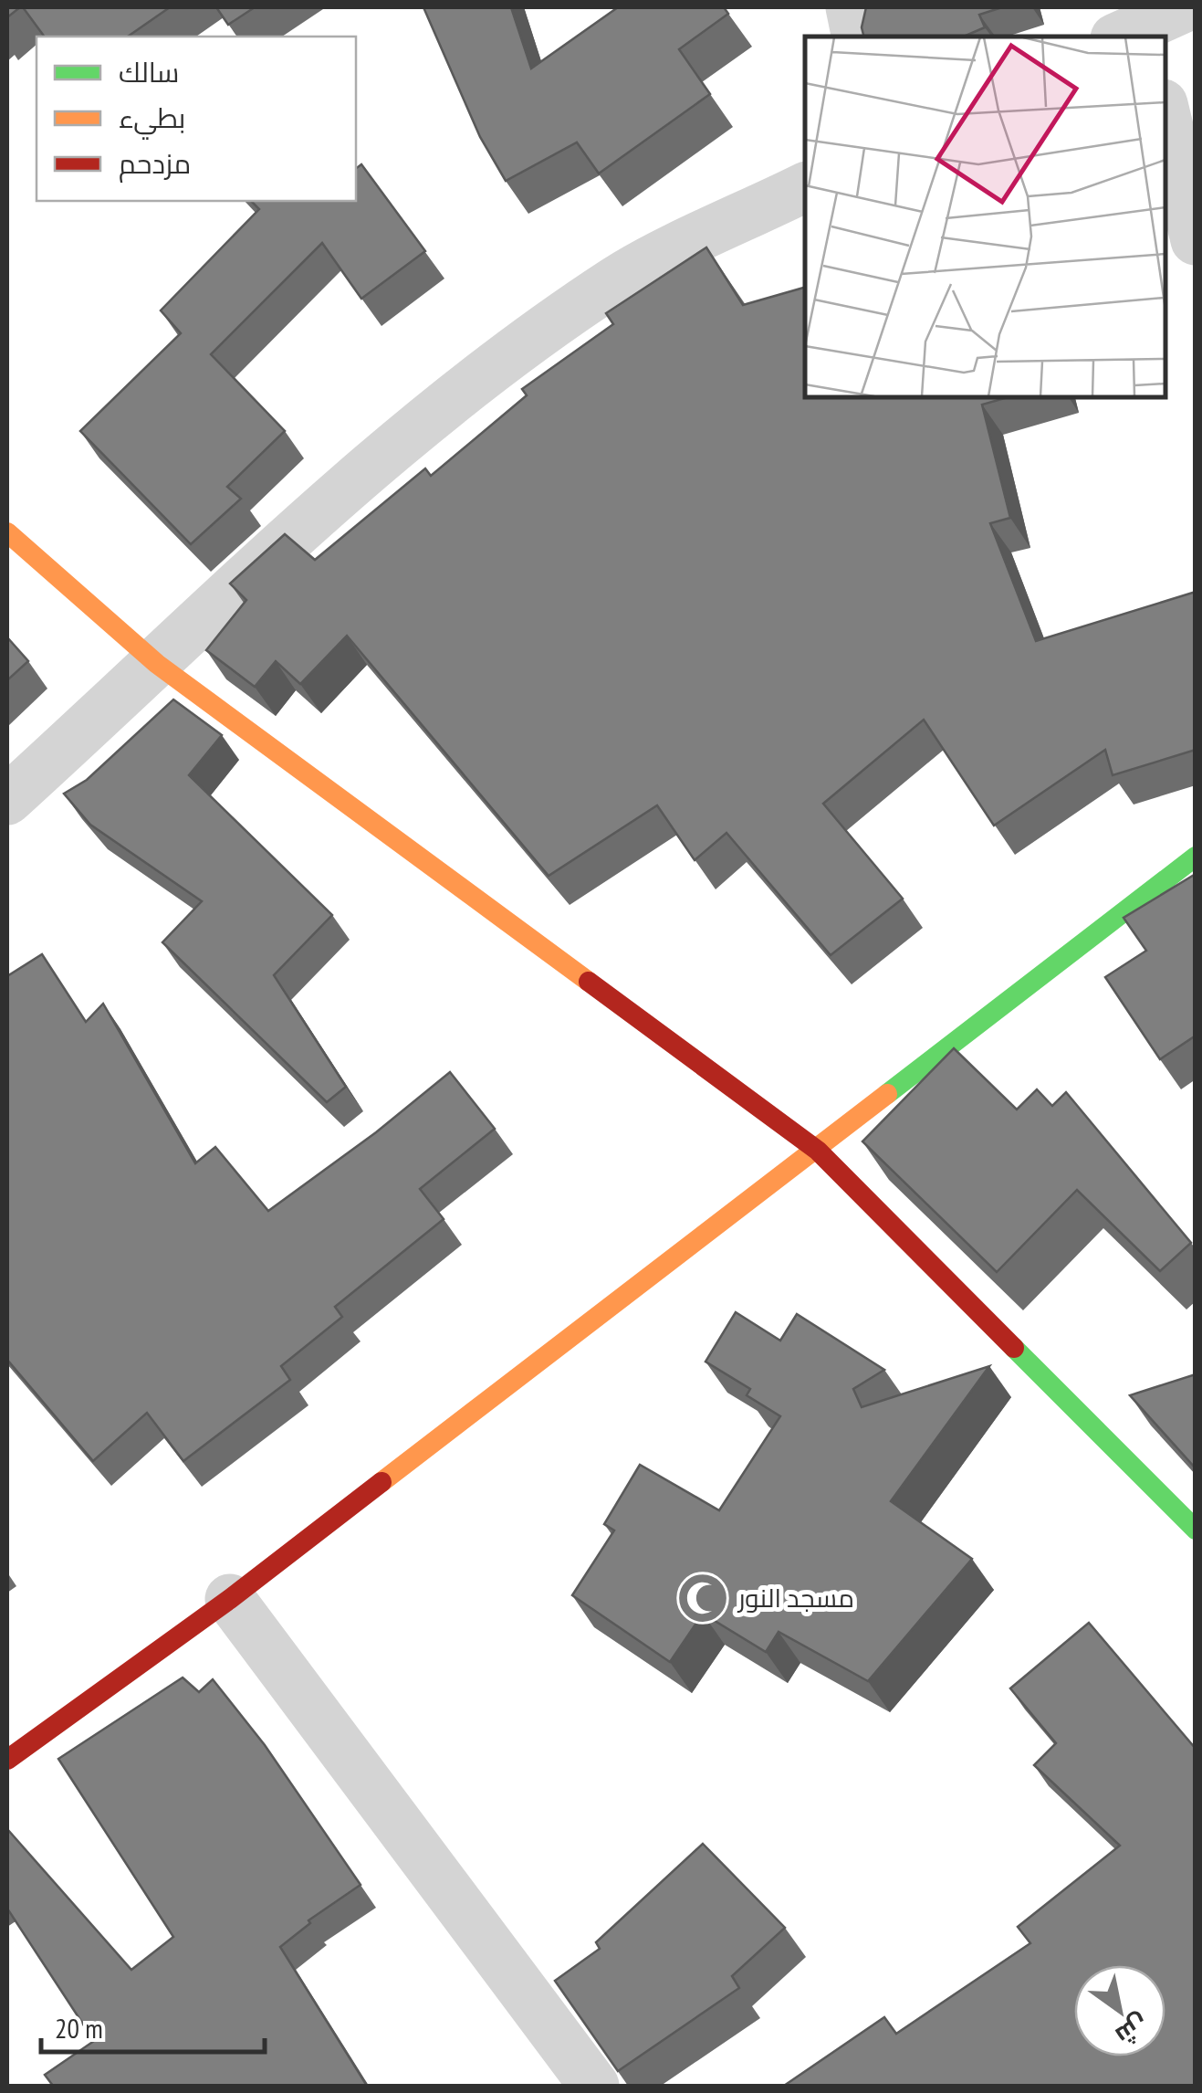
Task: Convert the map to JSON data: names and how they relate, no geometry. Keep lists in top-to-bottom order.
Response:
{
  "places": {
    "mosque": ["مسجد النور"]
  },
  "legend": ["سالك", "بطيء", "مزدحم"],
  "scale_bar": "20 m",
  "north": "bottom right"
}
